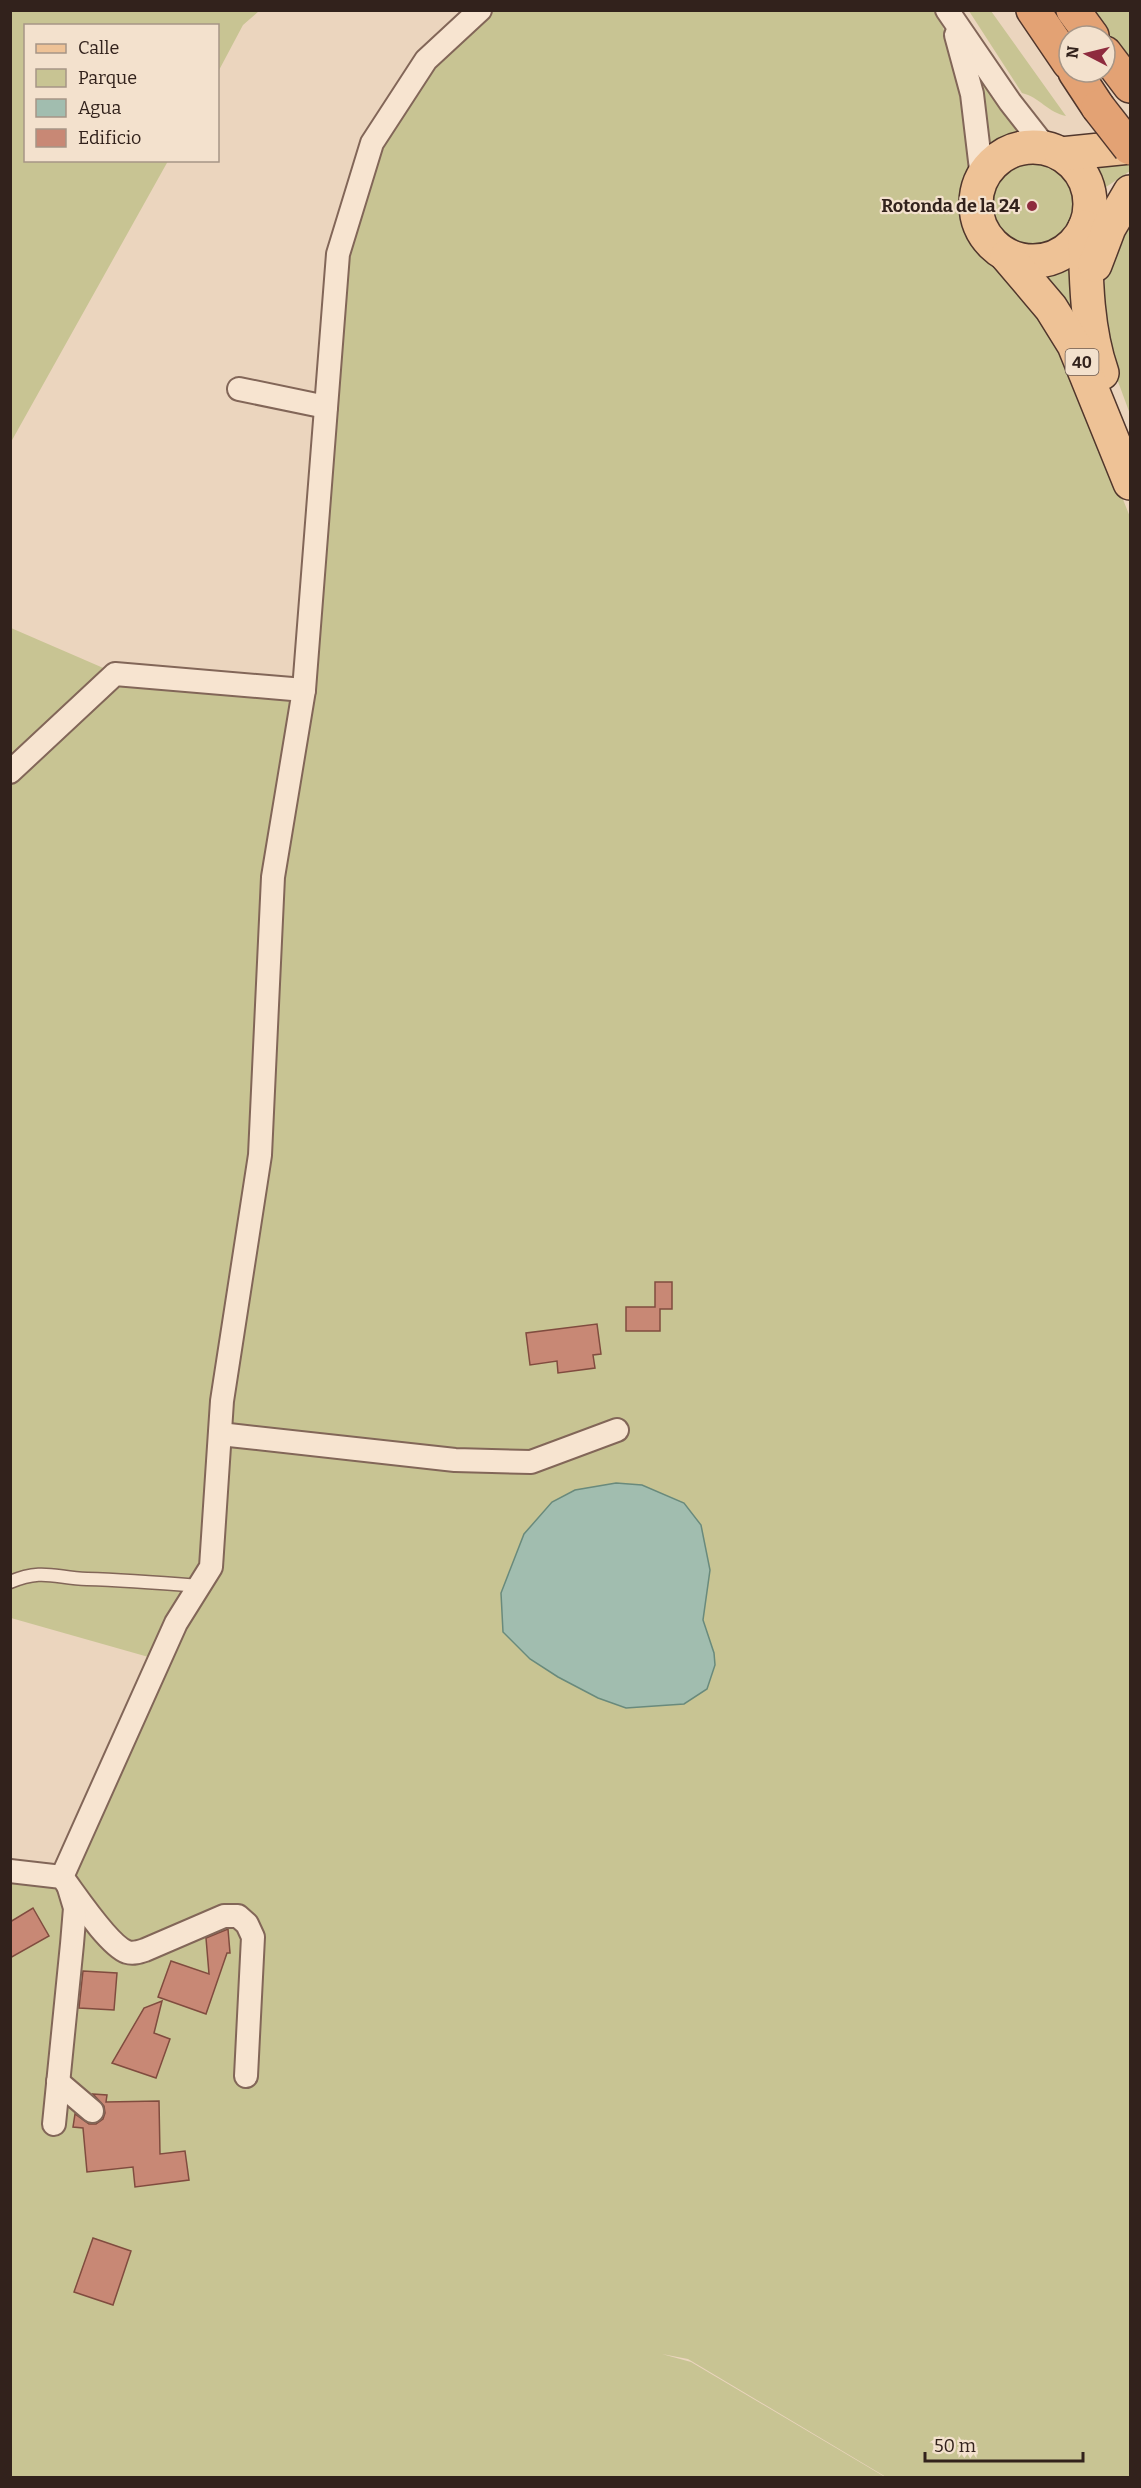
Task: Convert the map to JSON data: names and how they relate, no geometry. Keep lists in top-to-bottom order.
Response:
{
  "streets": {
    "main road": ["40"]
  },
  "places": ["Rotonda de la 24"],
  "legend": [
    "Calle",
    "Parque",
    "Agua",
    "Edificio"
  ],
  "scale_bar": "50 m",
  "north": "left"
}
